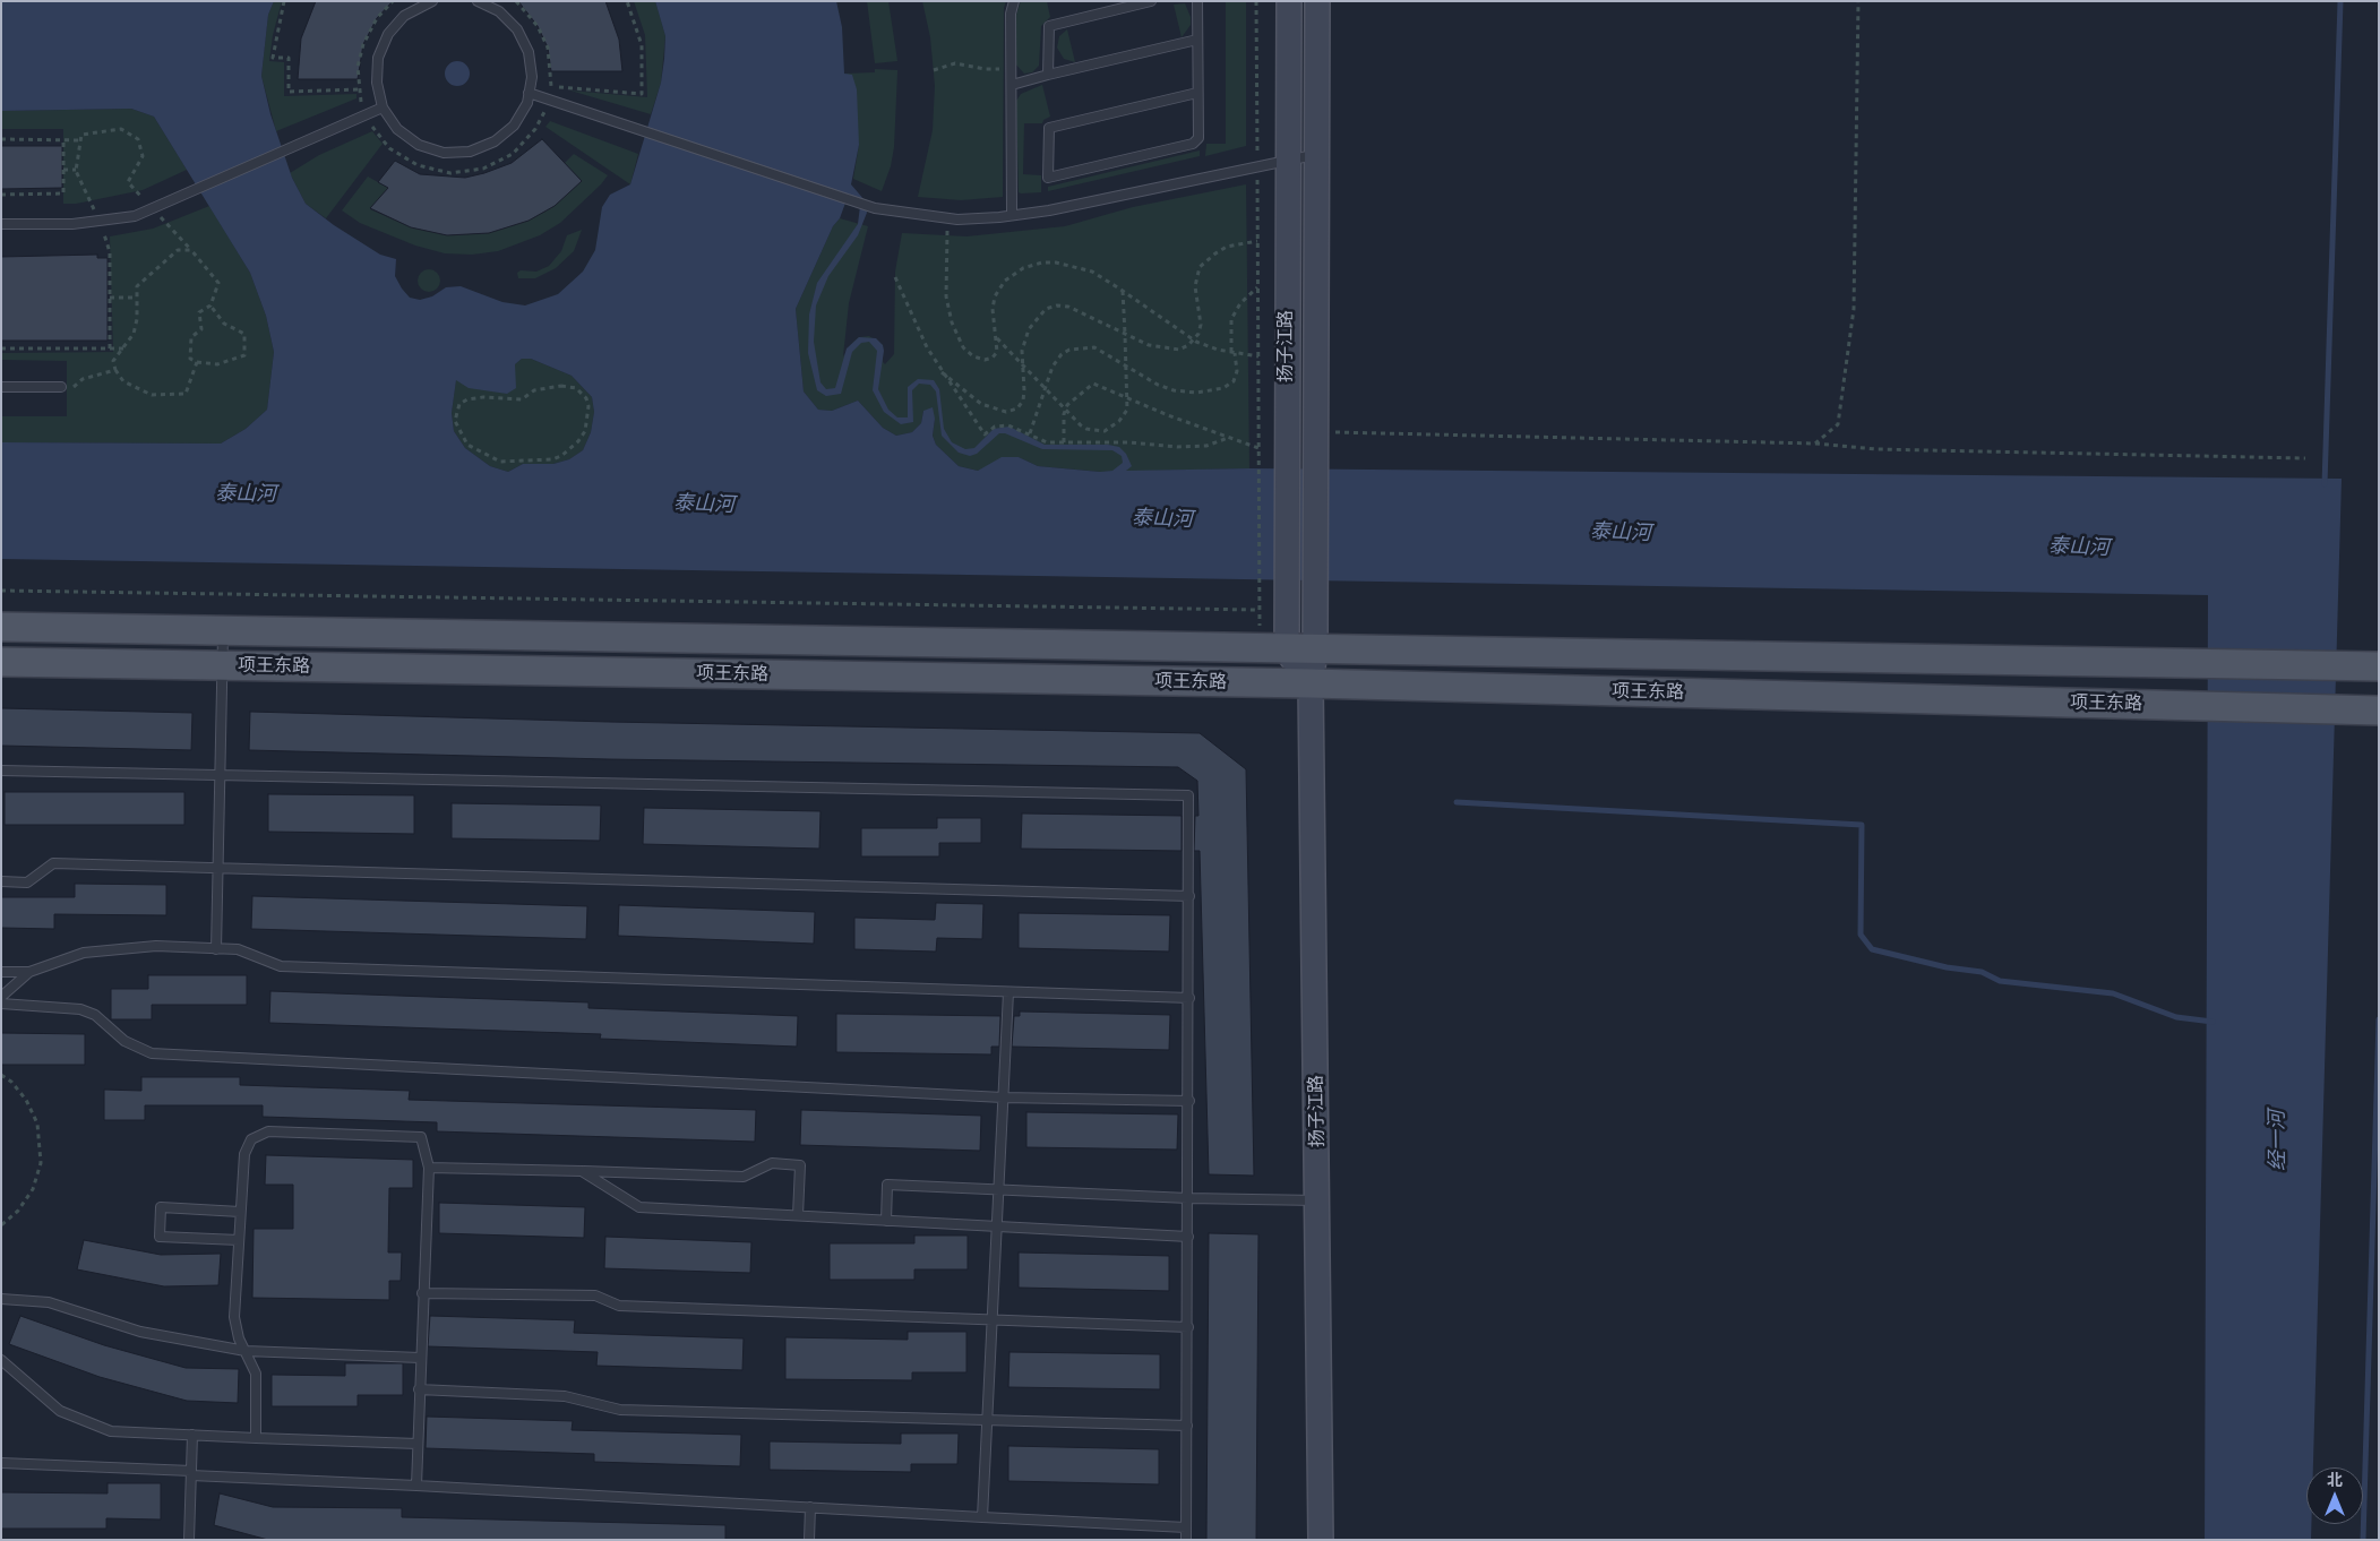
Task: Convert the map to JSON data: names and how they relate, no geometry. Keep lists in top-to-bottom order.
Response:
{
  "streets": {
    "main road": ["项王东路"],
    "street": ["扬子江路"]
  },
  "crossings": [
    ["扬子江路", "项王东路"]
  ],
  "water": ["泰山河", "经一河"],
  "north": "top"
}
